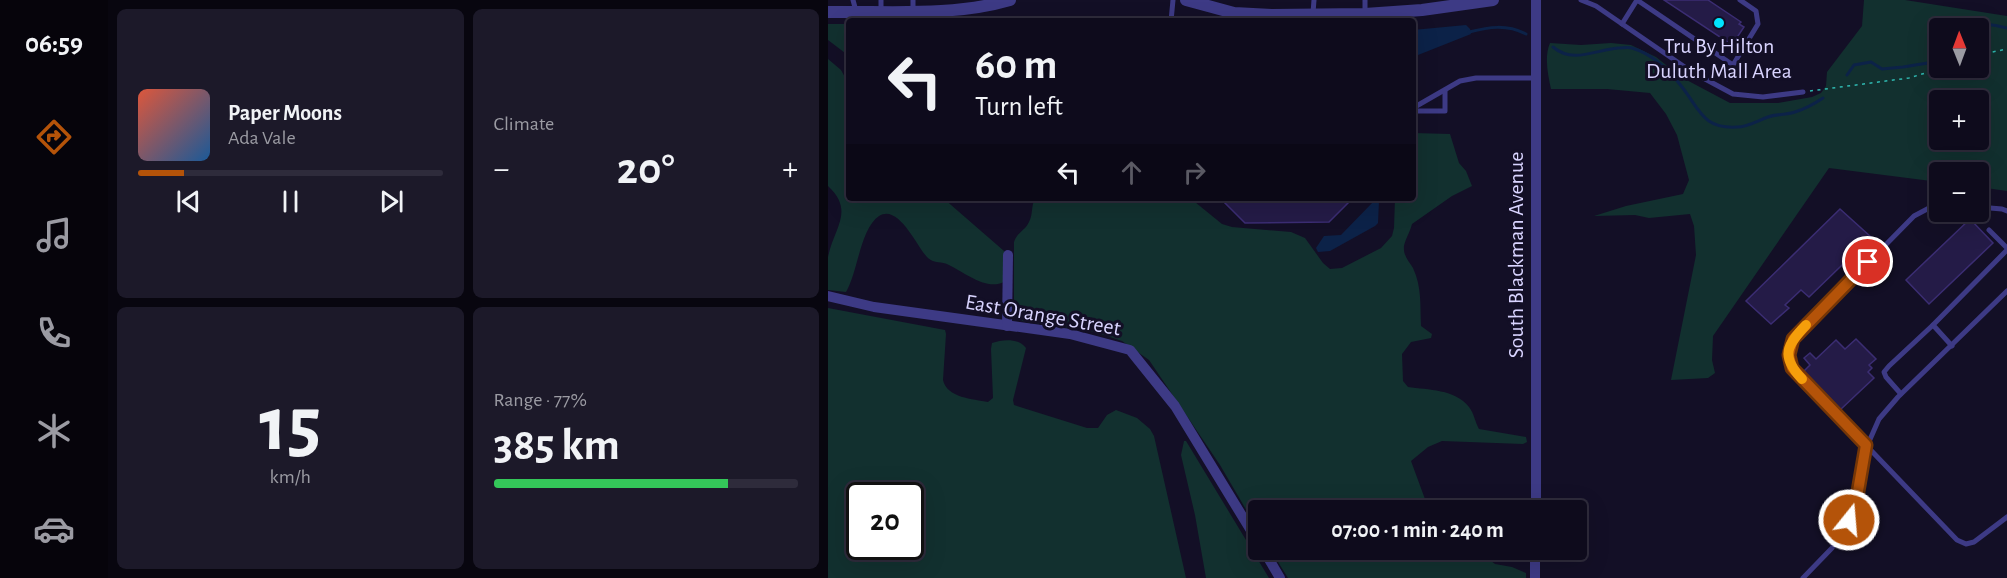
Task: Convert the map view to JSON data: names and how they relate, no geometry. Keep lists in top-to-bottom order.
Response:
{
  "streets": {
    "street": ["South Blackman Avenue", "East Orange Street"]
  },
  "places": ["Tru By Hilton Duluth Mall Area"],
  "north": "top",
  "page": {
    "tabs": "06:59",
    "tile": [
      "Climate",
      ["15", "km/h"],
      ["Range · 77%", "385 km"]
    ],
    "map_buttons": ["+", "−"],
    "turn": ["60 m", "Turn left"],
    "song": ["Paper Moons", "Ada Vale"],
    "heat": ["−", "20°", "+"],
    "limit": "20",
    "trip": "07:00 · 1 min · 240 m"
  }
}
